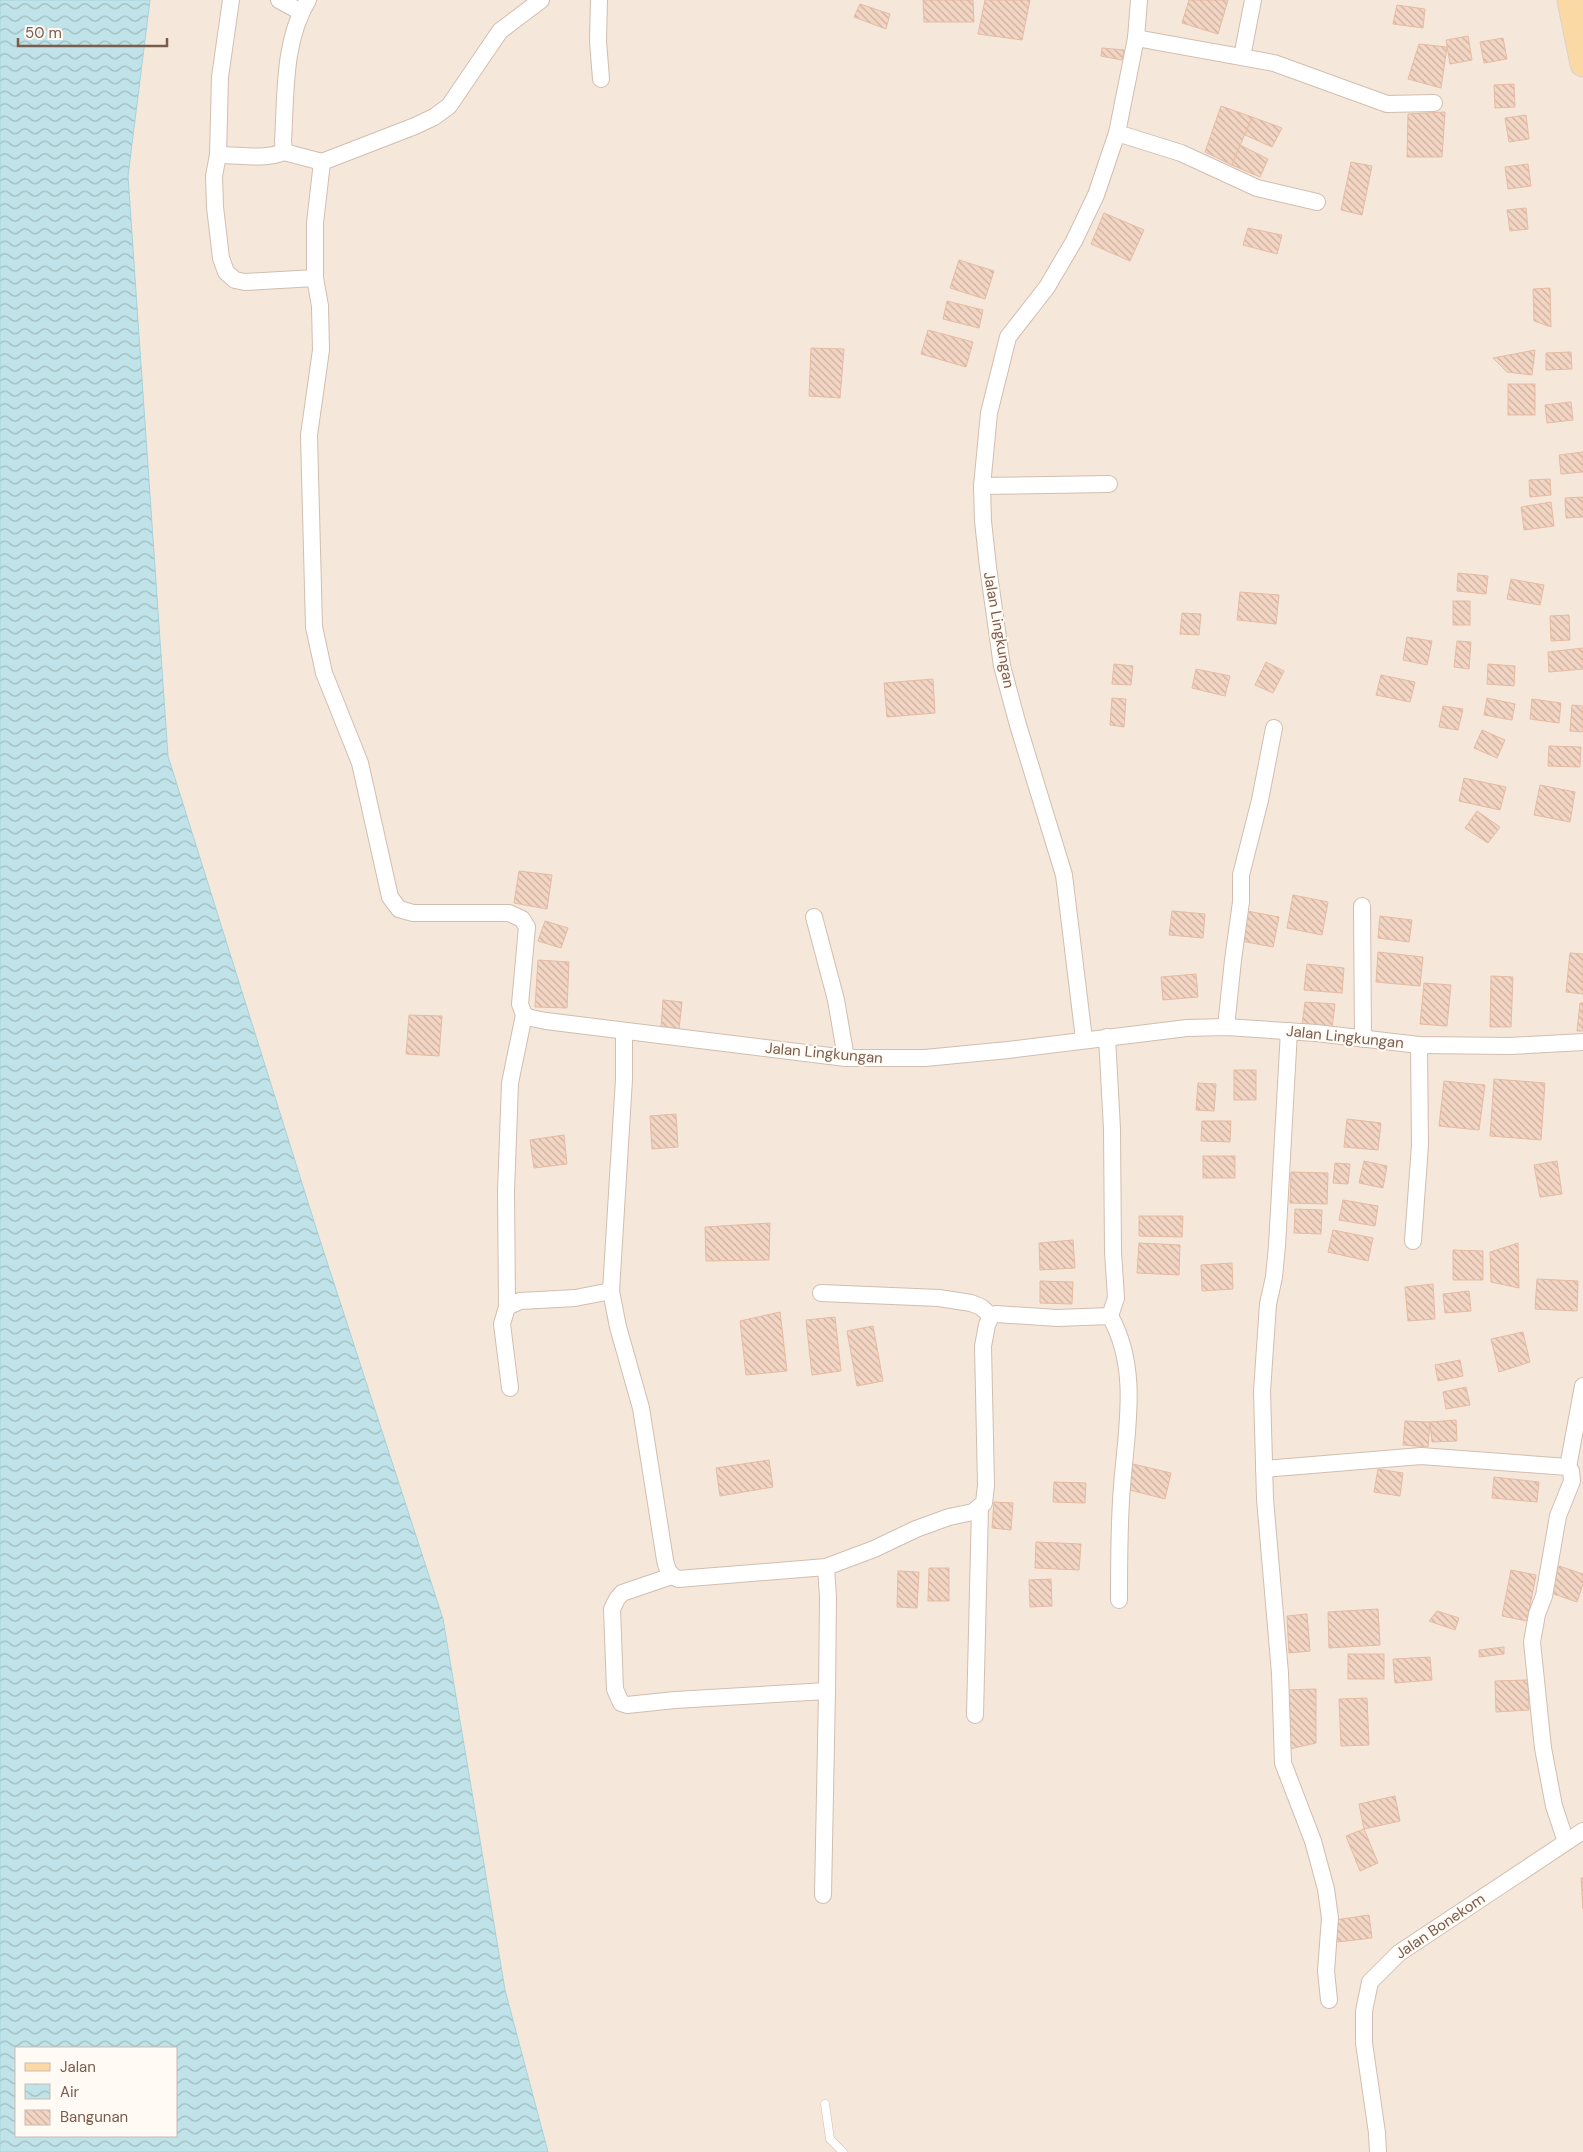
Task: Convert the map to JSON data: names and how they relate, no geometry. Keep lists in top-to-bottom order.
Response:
{
  "streets": {
    "street": ["Jalan Lingkungan", "Jalan Bonekom"]
  },
  "legend": ["Jalan", "Air", "Bangunan"],
  "scale_bar": "50 m"
}
